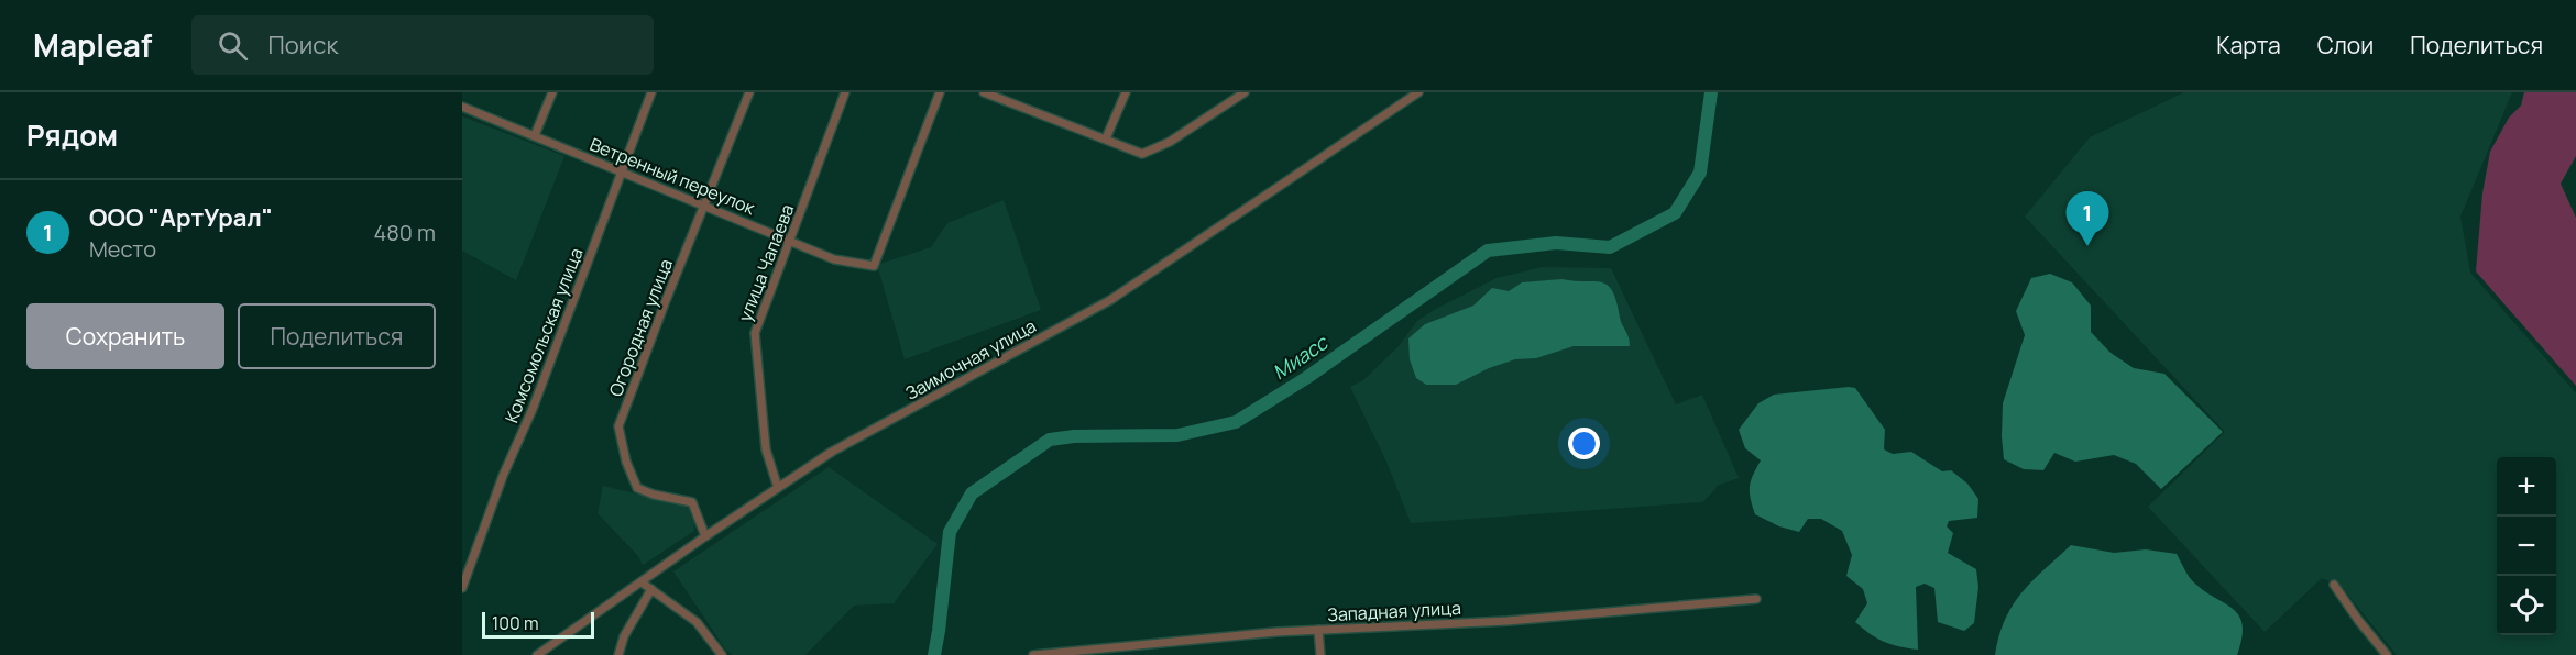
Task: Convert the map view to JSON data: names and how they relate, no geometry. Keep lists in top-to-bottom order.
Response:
{
  "streets": {
    "street": [
      "Ветренный переулок",
      "улица Чапаева",
      "Огородная улица",
      "Комсомольская улица",
      "Заимочная улица",
      "Западная улица"
    ]
  },
  "crossings": [
    ["Ветренный переулок", "улица Чапаева"],
    ["Ветренный переулок", "Огородная улица"],
    ["Ветренный переулок", "Комсомольская улица"],
    ["улица Чапаева", "Заимочная улица"],
    ["Огородная улица", "Заимочная улица"]
  ],
  "water": ["Миасс"],
  "scale_bar": "100 m",
  "page": {
    "header": "Mapleaf",
    "search": "Поиск",
    "nav": ["Карта", "Слои", "Поделиться"],
    "heading": "Рядом",
    "list": [
      {
        "mark": "1",
        "name": "ООО \"АртУрал\"",
        "note": "Место",
        "value": "480 m"
      }
    ],
    "pins": "1",
    "buttons": ["Сохранить", "Поделиться"],
    "map_buttons": ["+", "−"],
    "scale": "100 m"
  }
}
